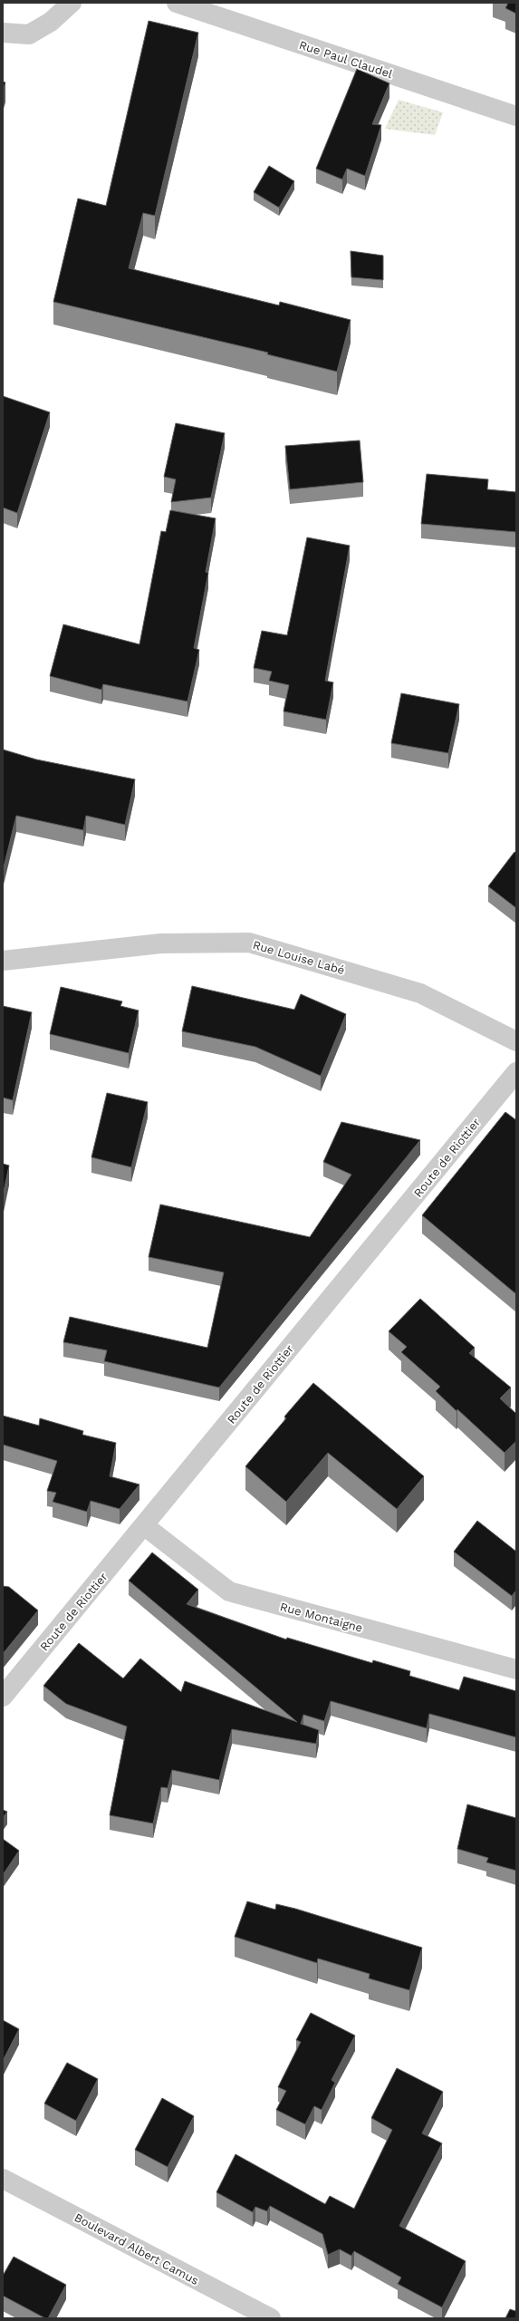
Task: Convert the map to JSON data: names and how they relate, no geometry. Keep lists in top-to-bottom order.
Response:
{
  "streets": {
    "street": [
      "Rue Paul Claudel",
      "Rue Louise Labé",
      "Route de Riottier",
      "Rue Montaigne",
      "Boulevard Albert Camus"
    ]
  },
  "crossings": [
    ["Route de Riottier", "Rue Montaigne"]
  ]
}
